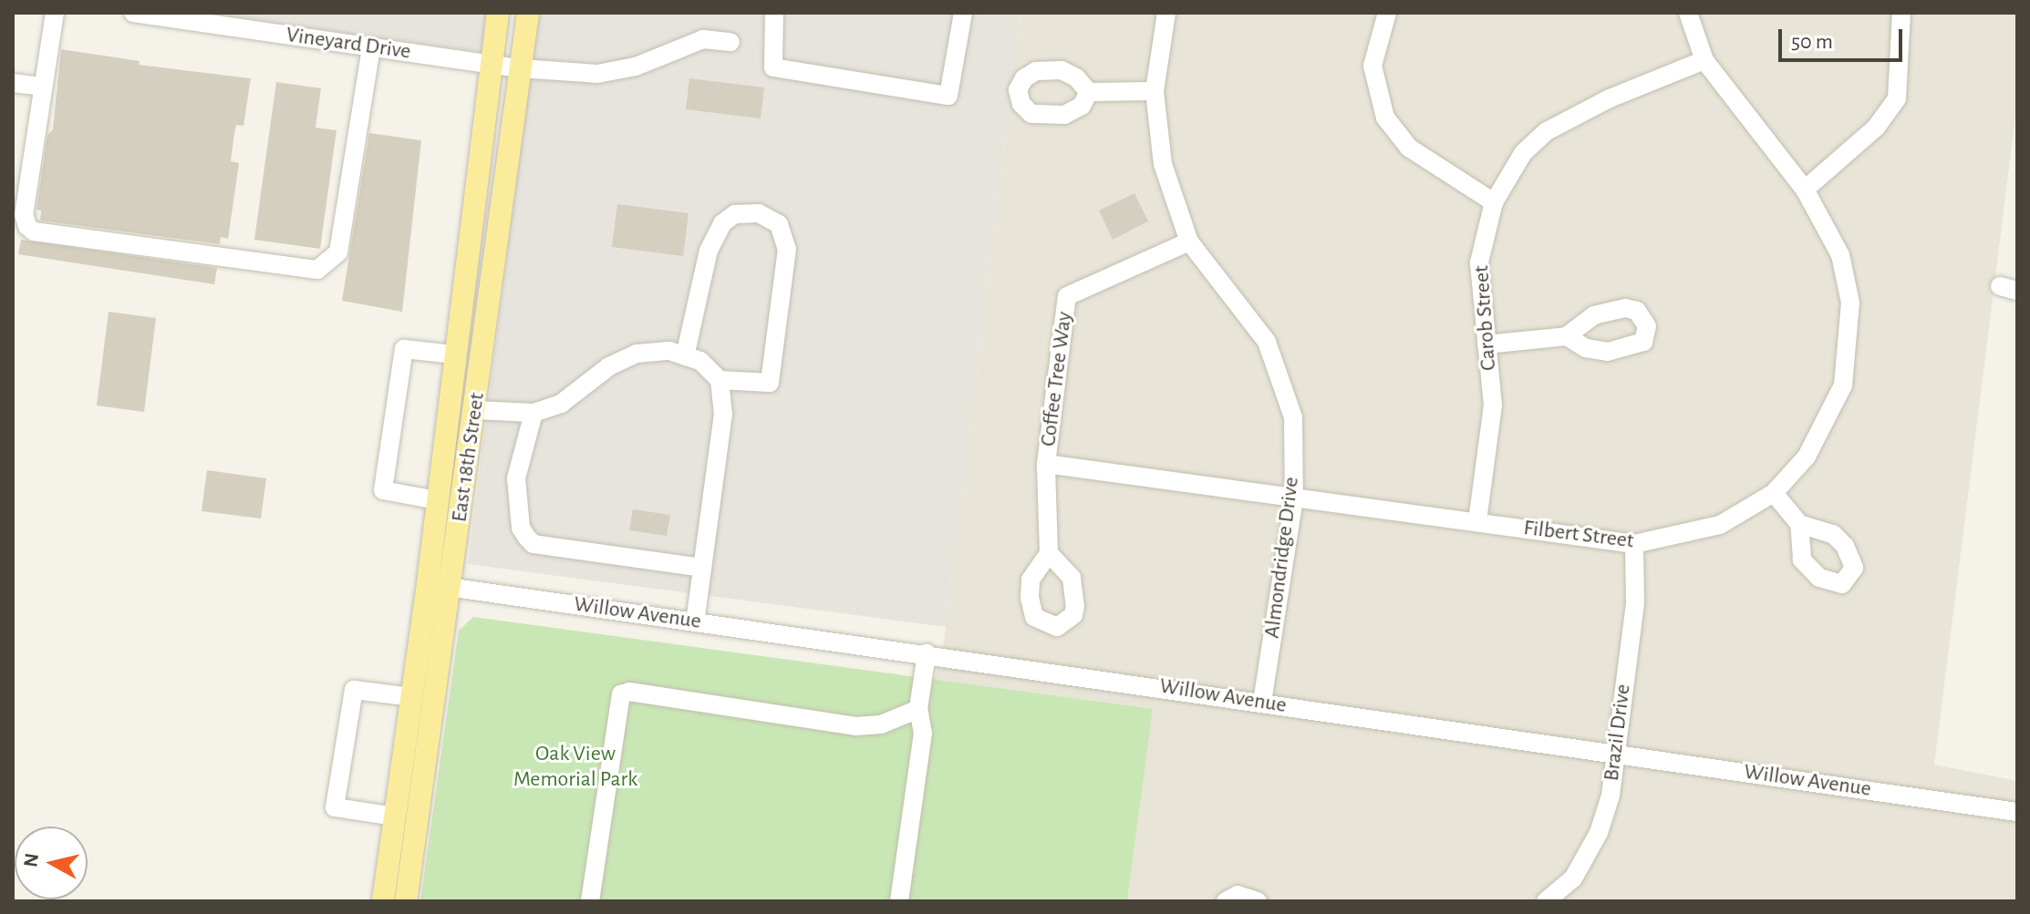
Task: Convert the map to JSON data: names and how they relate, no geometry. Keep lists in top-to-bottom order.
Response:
{
  "streets": {
    "main road": ["East 18th Street"],
    "street": [
      "Vineyard Drive",
      "Carob Street",
      "Coffee Tree Way",
      "Filbert Street",
      "Almondridge Drive",
      "Willow Avenue",
      "Brazil Drive"
    ]
  },
  "crossings": [
    ["Vineyard Drive", "East 18th Street"],
    ["Carob Street", "Filbert Street"],
    ["Coffee Tree Way", "Filbert Street"],
    ["Coffee Tree Way", "Almondridge Drive"],
    ["East 18th Street", "Willow Avenue"],
    ["Filbert Street", "Almondridge Drive"],
    ["Filbert Street", "Brazil Drive"],
    ["Almondridge Drive", "Willow Avenue"],
    ["Willow Avenue", "Brazil Drive"]
  ],
  "parks": ["Oak View Memorial Park"],
  "scale_bar": "50 m",
  "north": "left"
}
